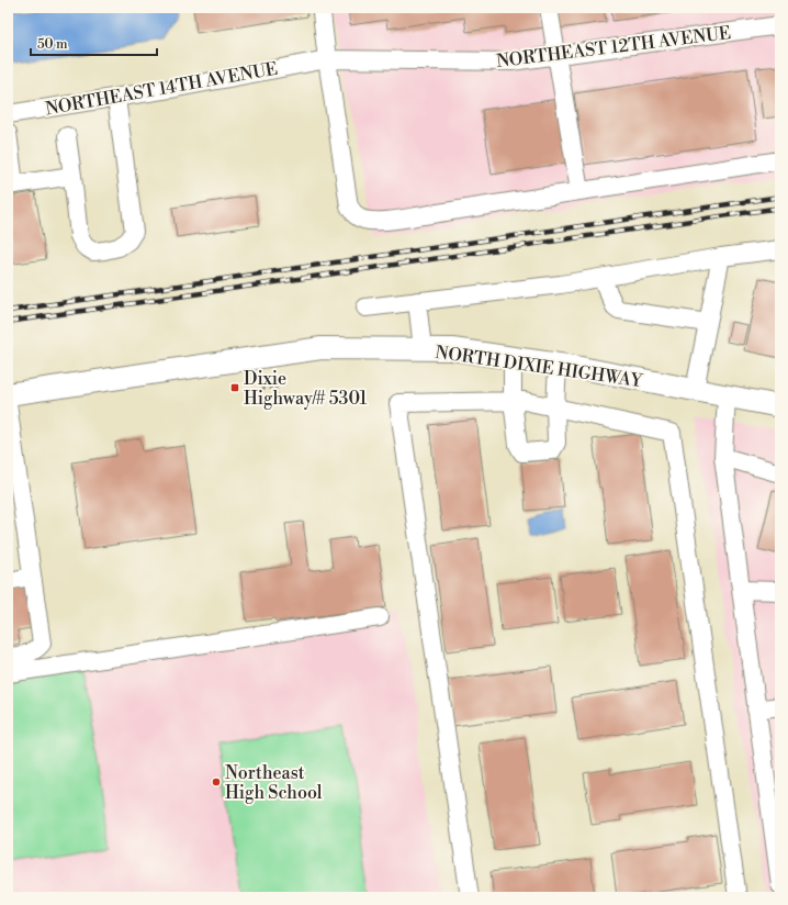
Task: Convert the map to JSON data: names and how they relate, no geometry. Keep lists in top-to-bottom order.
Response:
{
  "streets": {
    "main road": ["NORTH DIXIE HIGHWAY"],
    "street": ["NORTHEAST 12TH AVENUE", "NORTHEAST 14TH AVENUE"]
  },
  "crossings": [
    ["NORTHEAST 12TH AVENUE", "NORTHEAST 14TH AVENUE"]
  ],
  "places": {
    "transit": ["Dixie Highway/# 5301"],
    "other": ["Northeast High School"]
  },
  "scale_bar": "50 m"
}
